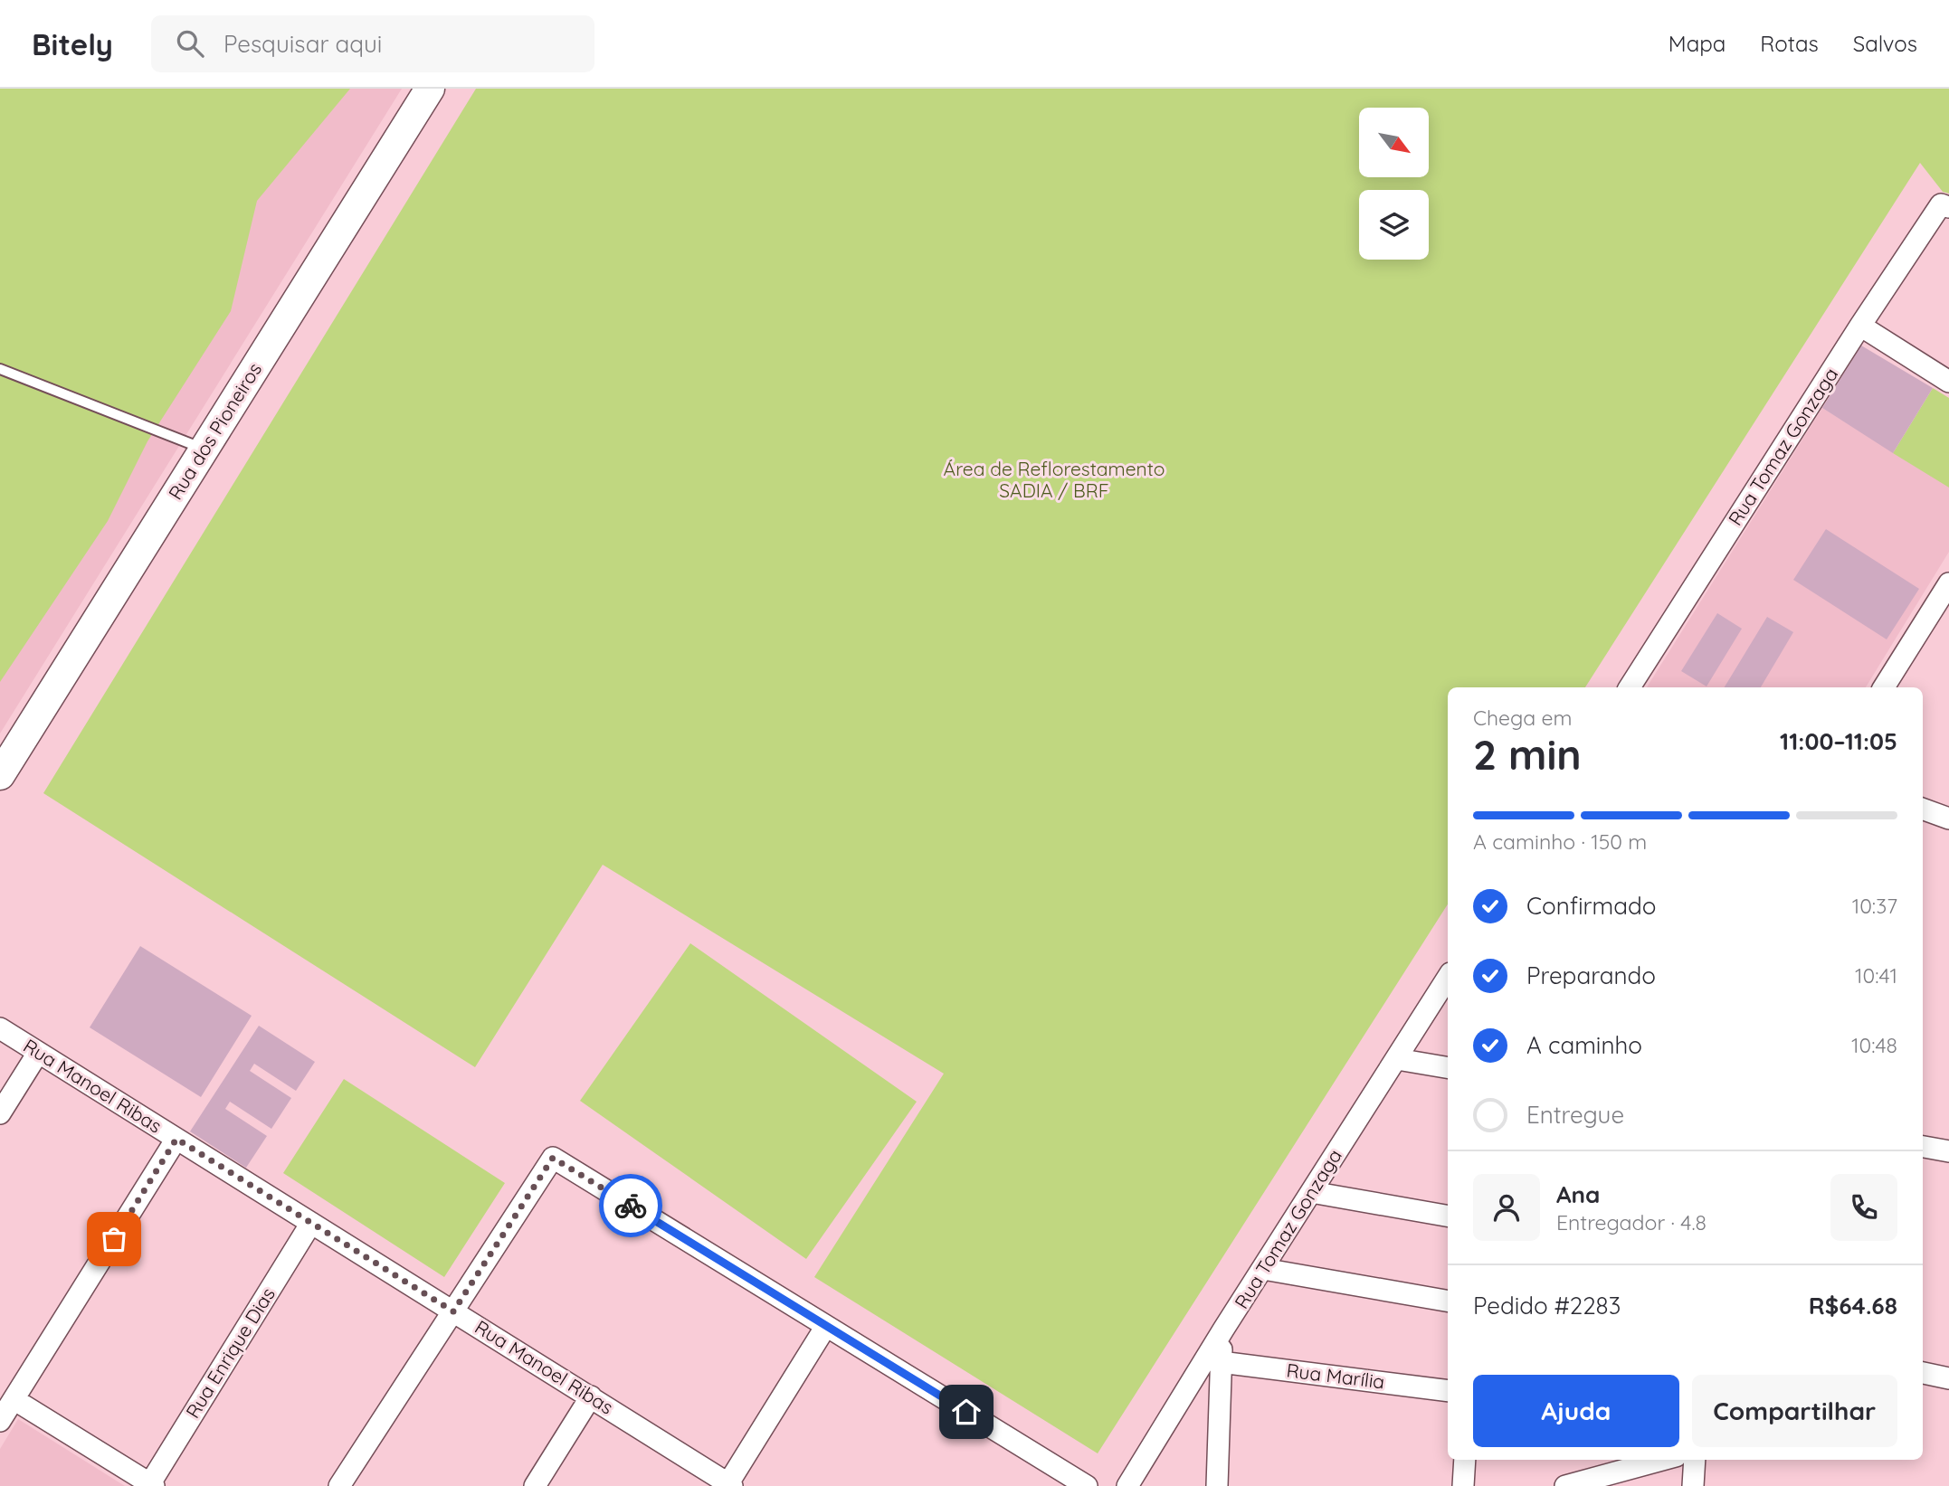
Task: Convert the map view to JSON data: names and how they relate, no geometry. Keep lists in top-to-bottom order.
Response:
{
  "streets": {
    "main road": ["Rua dos Pioneiros"],
    "street": [
      "Rua Tomaz Gonzaga",
      "Rua Manoel Ribas",
      "Rua Enrique Dias",
      "Rua Marília"
    ]
  },
  "crossings": [
    ["Rua Manoel Ribas", "Rua Enrique Dias"]
  ],
  "parks": ["Área de Reflorestamento SADIA / BRF"],
  "north": "bottom right",
  "page": {
    "header": "Bitely",
    "search": "Pesquisar aqui",
    "nav": ["Mapa", "Rotas", "Salvos"],
    "heading": ["2 min", "Chega em", "11:00–11:05"],
    "panel": [
      "Ana",
      "Entregador · 4.8",
      "Pedido #2283",
      "R$64.68"
    ],
    "bar": "A caminho · 150 m",
    "list": [
      ["Confirmado", "10:37"],
      ["Preparando", "10:41"],
      ["A caminho", "10:48"],
      "Entregue"
    ],
    "buttons": ["Ajuda", "Compartilhar"]
  }
}
